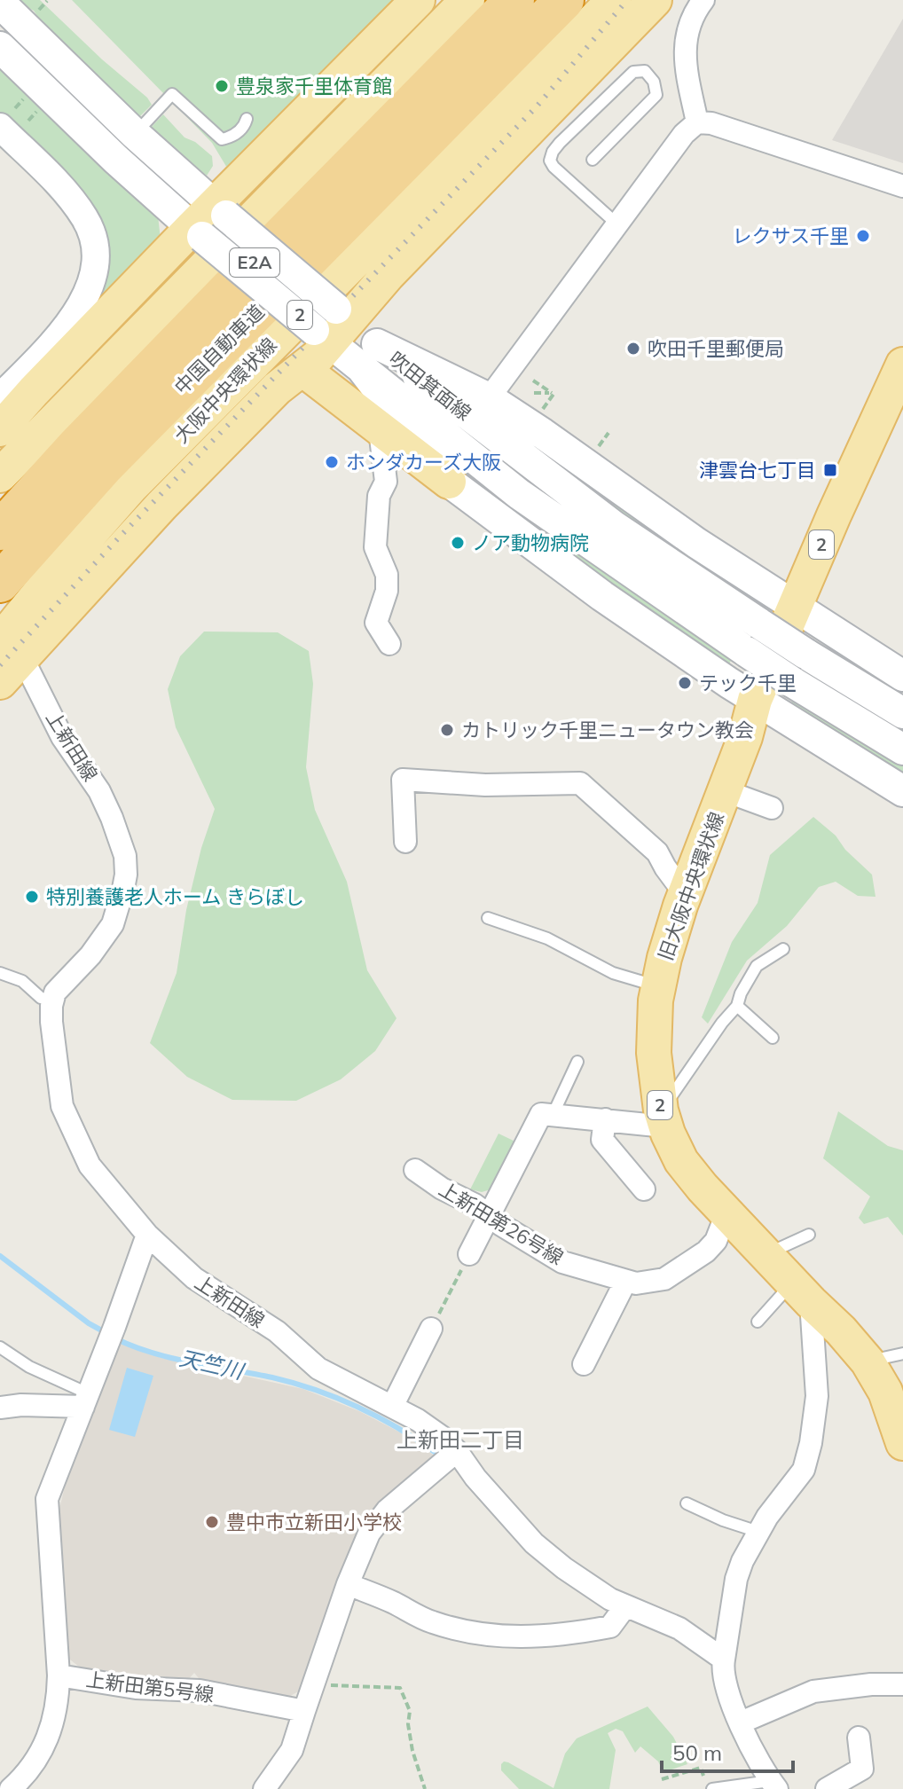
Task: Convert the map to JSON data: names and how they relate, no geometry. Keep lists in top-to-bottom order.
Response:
{
  "streets": {
    "highway": ["E2A", "中国自動車道"],
    "main road": [
      "2",
      "吹田箕面線",
      "大阪中央環状線",
      "旧大阪中央環状線"
    ],
    "street": ["上新田線", "上新田第26号線", "上新田第5号線"]
  },
  "crossings": [
    ["大阪中央環状線", "上新田線"],
    ["上新田線", "上新田第5号線"],
    ["旧大阪中央環状線", "上新田第26号線"]
  ],
  "districts": ["上新田二丁目"],
  "water": ["天竺川"],
  "places": {
    "other": [
      "豊泉家千里体育館",
      "レクサス千里",
      "吹田千里郵便局",
      "ホンダカーズ大阪",
      "ノア動物病院",
      "テック千里",
      "カトリック千里ニュータウン教会",
      "特別養護老人ホーム きらぼし",
      "豊中市立新田小学校"
    ],
    "transit": ["津雲台七丁目"]
  },
  "scale_bar": "50 m"
}
